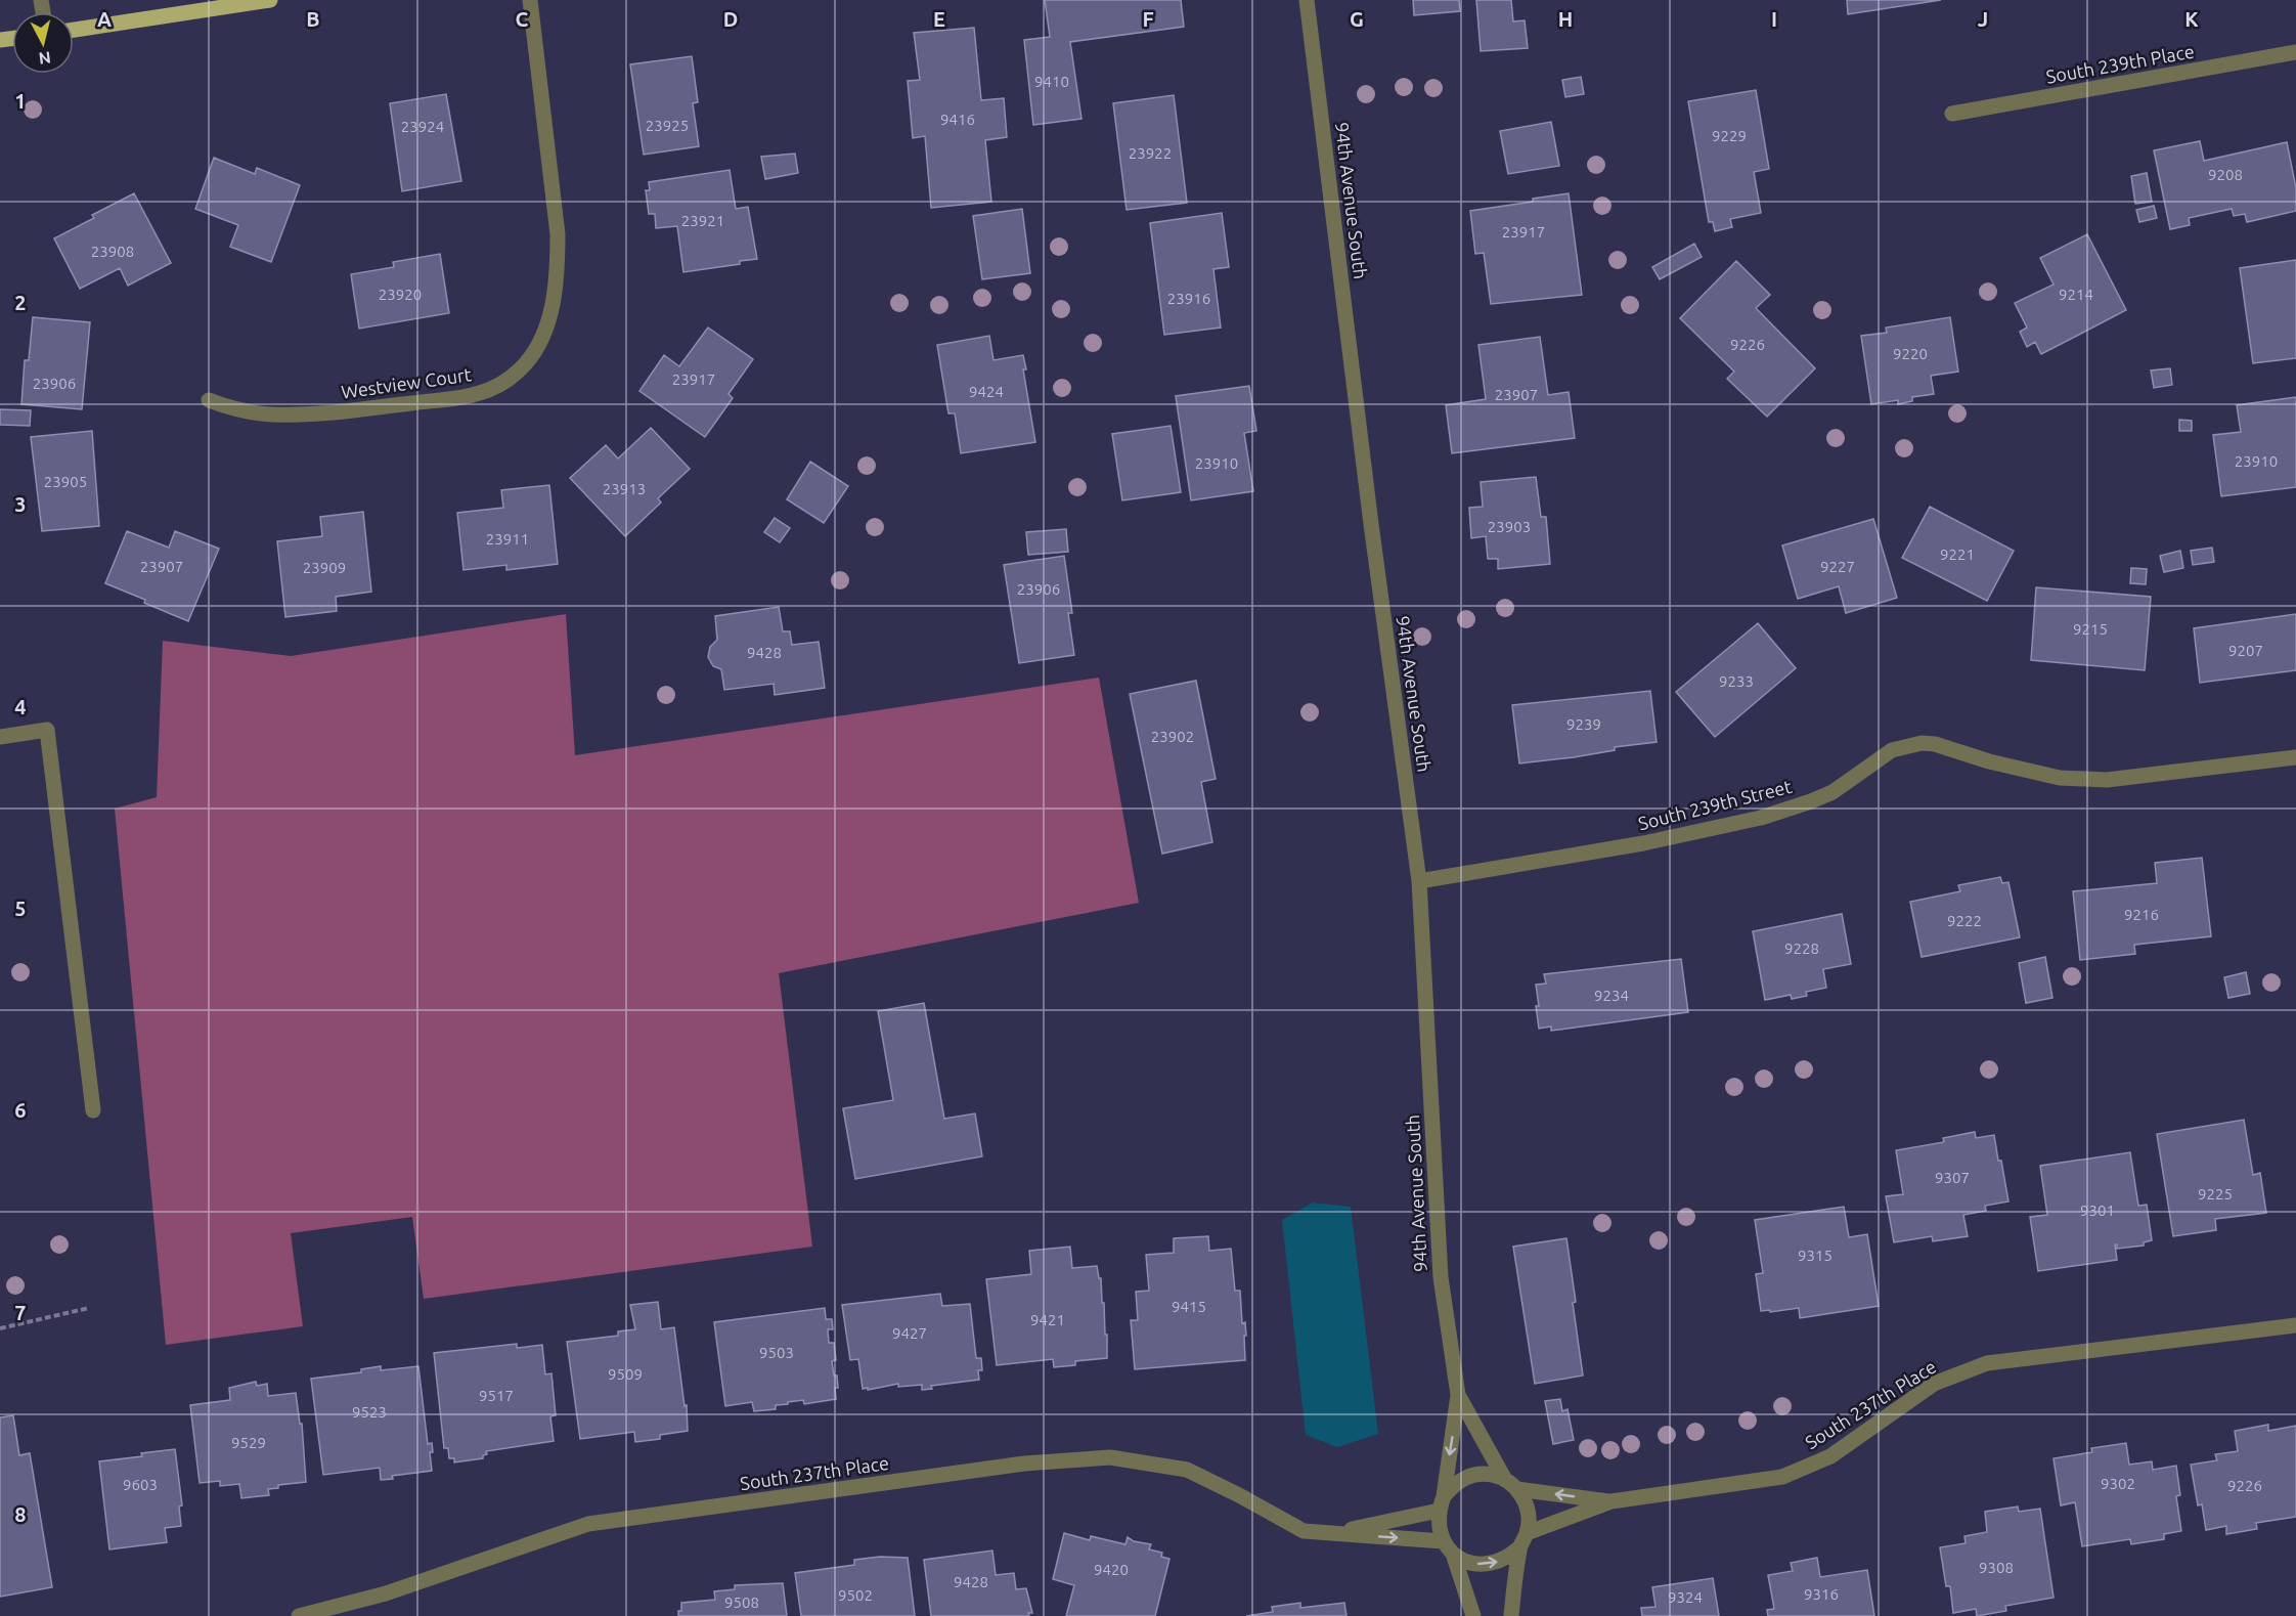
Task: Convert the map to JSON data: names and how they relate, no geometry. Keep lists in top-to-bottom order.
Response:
{
  "streets": {
    "street": [
      "South 239th Place",
      "94th Avenue South",
      "Westview Court",
      "South 239th Street",
      "South 237th Place"
    ]
  },
  "crossings": [
    ["94th Avenue South", "South 239th Street"],
    ["94th Avenue South", "South 237th Place"]
  ],
  "house_numbers": [
    "9410",
    "9416",
    "23925",
    "23924",
    "9229",
    "23922",
    "9208",
    "23921",
    "23917",
    "23908",
    "23920",
    "9214",
    "23916",
    "9226",
    "9220",
    "23917",
    "23906",
    "9424",
    "23907",
    "23910",
    "23910",
    "23905",
    "23913",
    "23903",
    "23911",
    "9221",
    "23907",
    "9227",
    "23909",
    "23906",
    "9215",
    "9207",
    "9428",
    "9233",
    "9239",
    "23902",
    "9216",
    "9222",
    "9228",
    "9234",
    "9307",
    "9225",
    "9301",
    "9315",
    "9415",
    "9421",
    "9427",
    "9503",
    "9509",
    "9517",
    "9523",
    "9529",
    "9302",
    "9603",
    "9226",
    "9308",
    "9420",
    "9428",
    "9316",
    "9502",
    "9324",
    "9508"
  ],
  "north": "bottom",
  "grid": {
    "columns": [
      "A",
      "B",
      "C",
      "D",
      "E",
      "F",
      "G",
      "H",
      "I",
      "J",
      "K"
    ],
    "rows": [
      "1",
      "2",
      "3",
      "4",
      "5",
      "6",
      "7",
      "8"
    ]
  }
}
